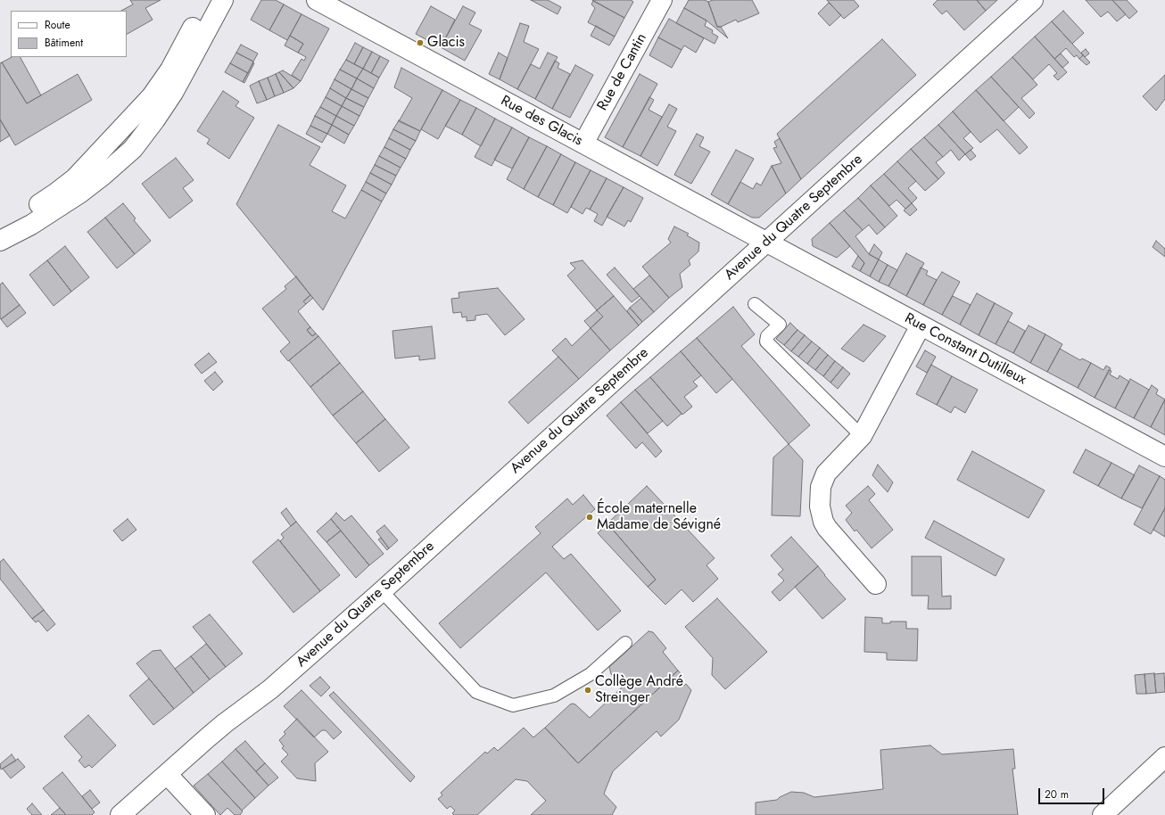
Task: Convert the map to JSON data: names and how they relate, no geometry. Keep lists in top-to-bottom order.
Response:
{
  "streets": {
    "street": [
      "Rue de Cantin",
      "Rue des Glacis",
      "Avenue du Quatre Septembre",
      "Rue Constant Dutilleux"
    ]
  },
  "crossings": [
    ["Rue de Cantin", "Rue des Glacis"],
    ["Rue des Glacis", "Avenue du Quatre Septembre"],
    ["Rue des Glacis", "Rue Constant Dutilleux"],
    ["Avenue du Quatre Septembre", "Rue Constant Dutilleux"]
  ],
  "places": ["Glacis", "École maternelle Madame de Sévigné", "Collège André Streinger"],
  "legend": ["Route", "Bâtiment"],
  "scale_bar": "20 m"
}
